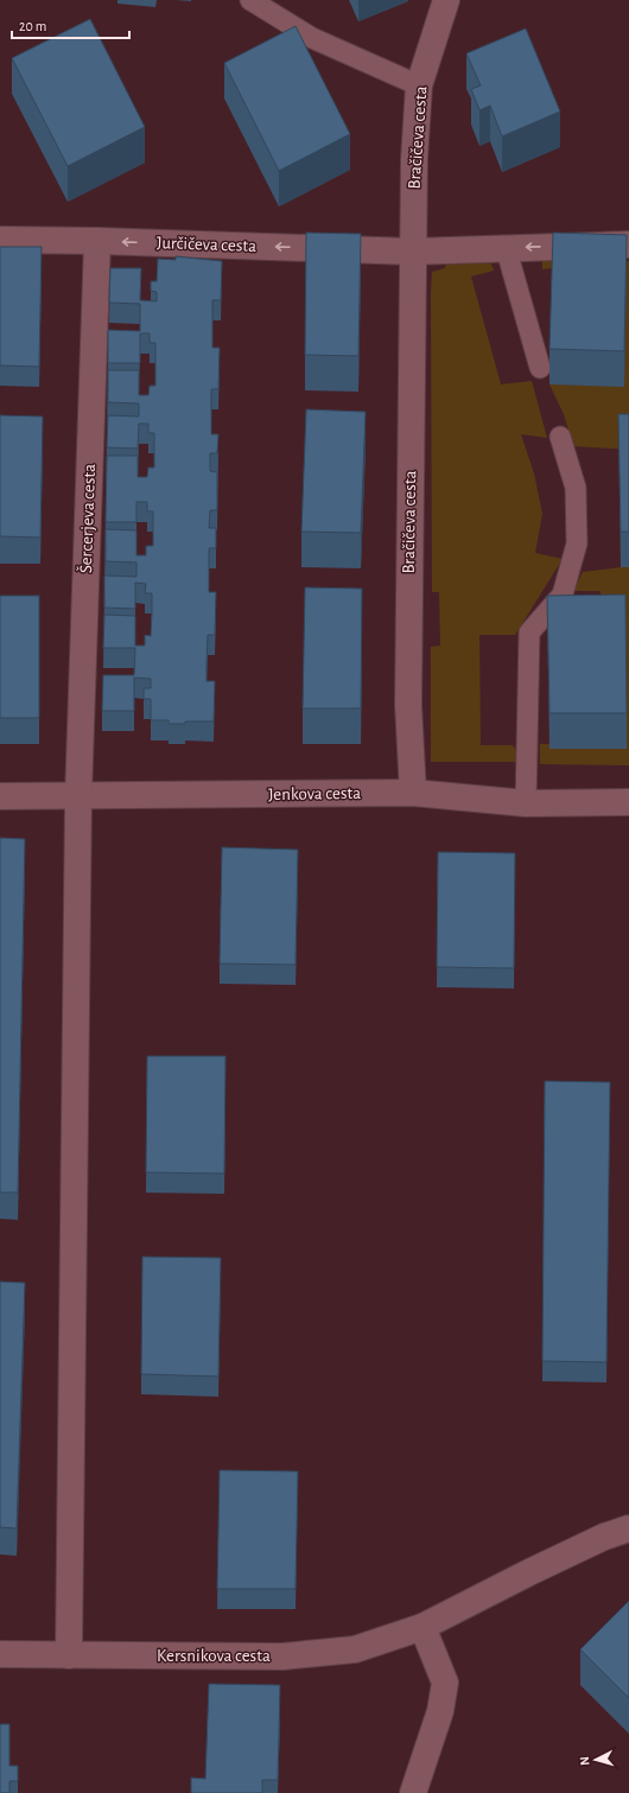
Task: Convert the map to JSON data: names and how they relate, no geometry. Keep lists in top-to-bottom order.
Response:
{
  "streets": {
    "street": [
      "Bračičeva cesta",
      "Jurčičeva cesta",
      "Šercerjeva cesta",
      "Jenkova cesta",
      "Kersnikova cesta"
    ]
  },
  "crossings": [
    ["Bračičeva cesta", "Jurčičeva cesta"],
    ["Bračičeva cesta", "Jenkova cesta"],
    ["Jurčičeva cesta", "Šercerjeva cesta"],
    ["Šercerjeva cesta", "Jenkova cesta"],
    ["Šercerjeva cesta", "Kersnikova cesta"]
  ],
  "one_way": ["Jurčičeva cesta"],
  "scale_bar": "20 m",
  "north": "left"
}
